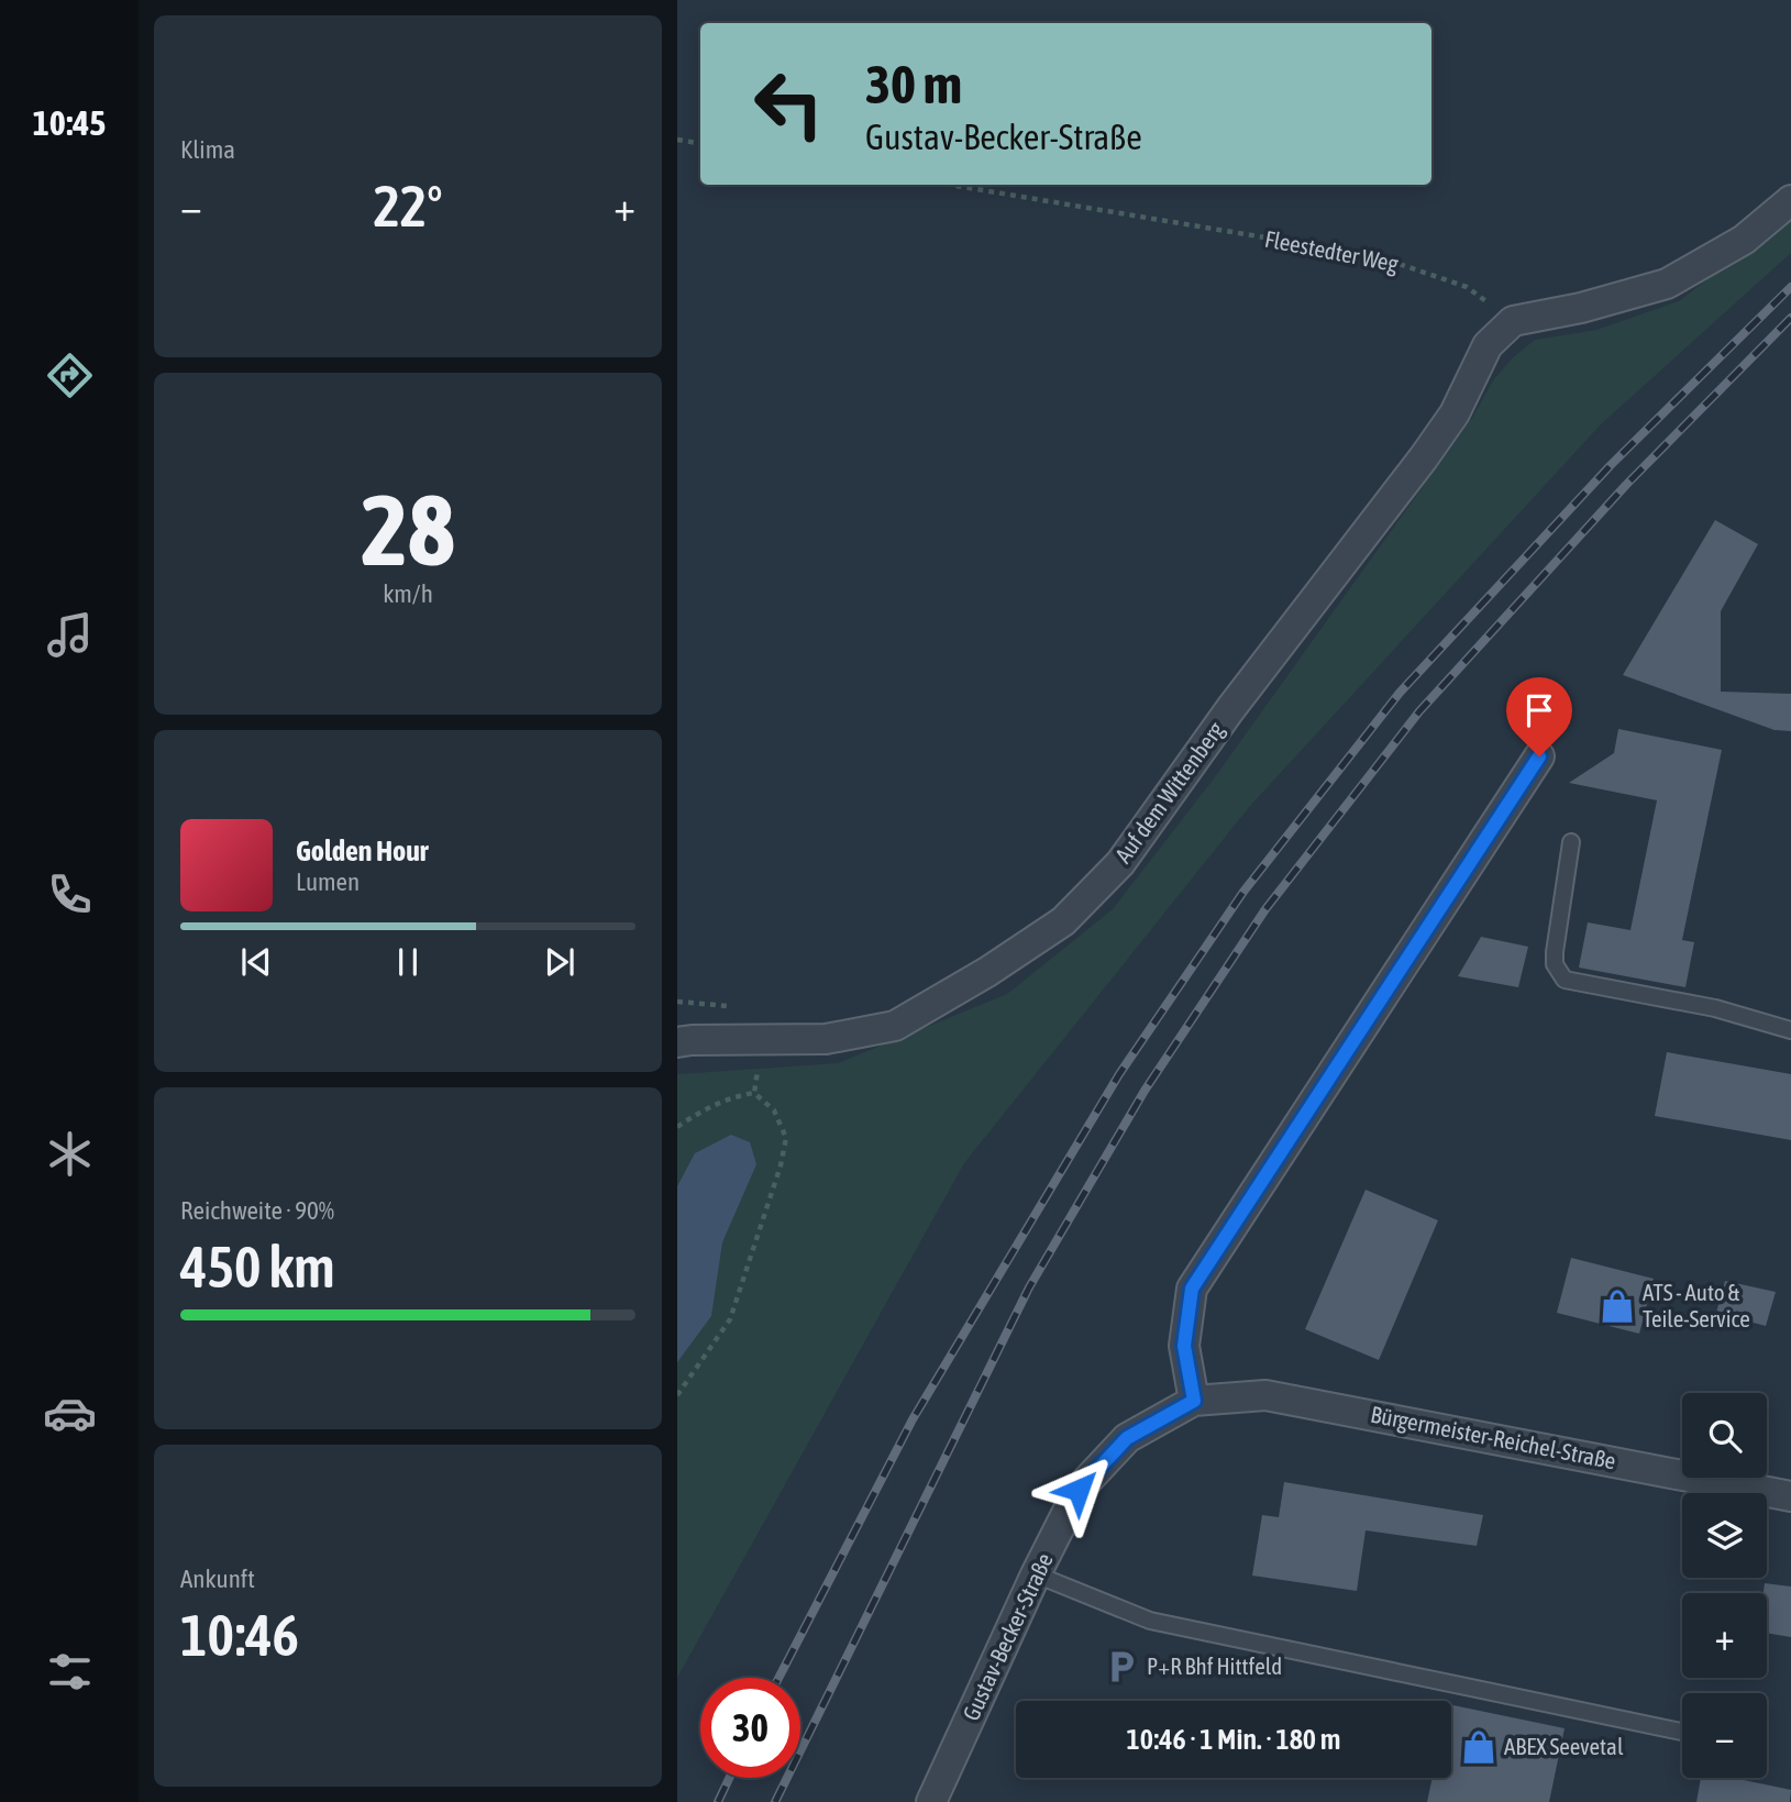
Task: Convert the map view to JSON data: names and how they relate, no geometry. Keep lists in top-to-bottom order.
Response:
{
  "streets": {
    "street": ["Auf dem Wittenberg", "Bürgermeister-Reichel-Straße", "Gustav-Becker-Straße"],
    "path": ["Fleestedter Weg"]
  },
  "crossings": [
    ["Fleestedter Weg", "Auf dem Wittenberg"],
    ["Bürgermeister-Reichel-Straße", "Gustav-Becker-Straße"]
  ],
  "places": {
    "shop": ["ATS - Auto & Teile-Service", "ABEX Seevetal"],
    "parking": ["P+R Bhf Hittfeld"]
  },
  "page": {
    "tabs": "10:45",
    "tile": [
      "Klima",
      ["28", "km/h"],
      ["Reichweite · 90%", "450 km"],
      ["Ankunft", "10:46"]
    ],
    "turn": ["30 m", "Gustav-Becker-Straße"],
    "heat": ["−", "22°", "+"],
    "song": ["Golden Hour", "Lumen"],
    "map_buttons": ["+", "−"],
    "limit": "30",
    "trip": "10:46 · 1 Min. · 180 m"
  }
}
